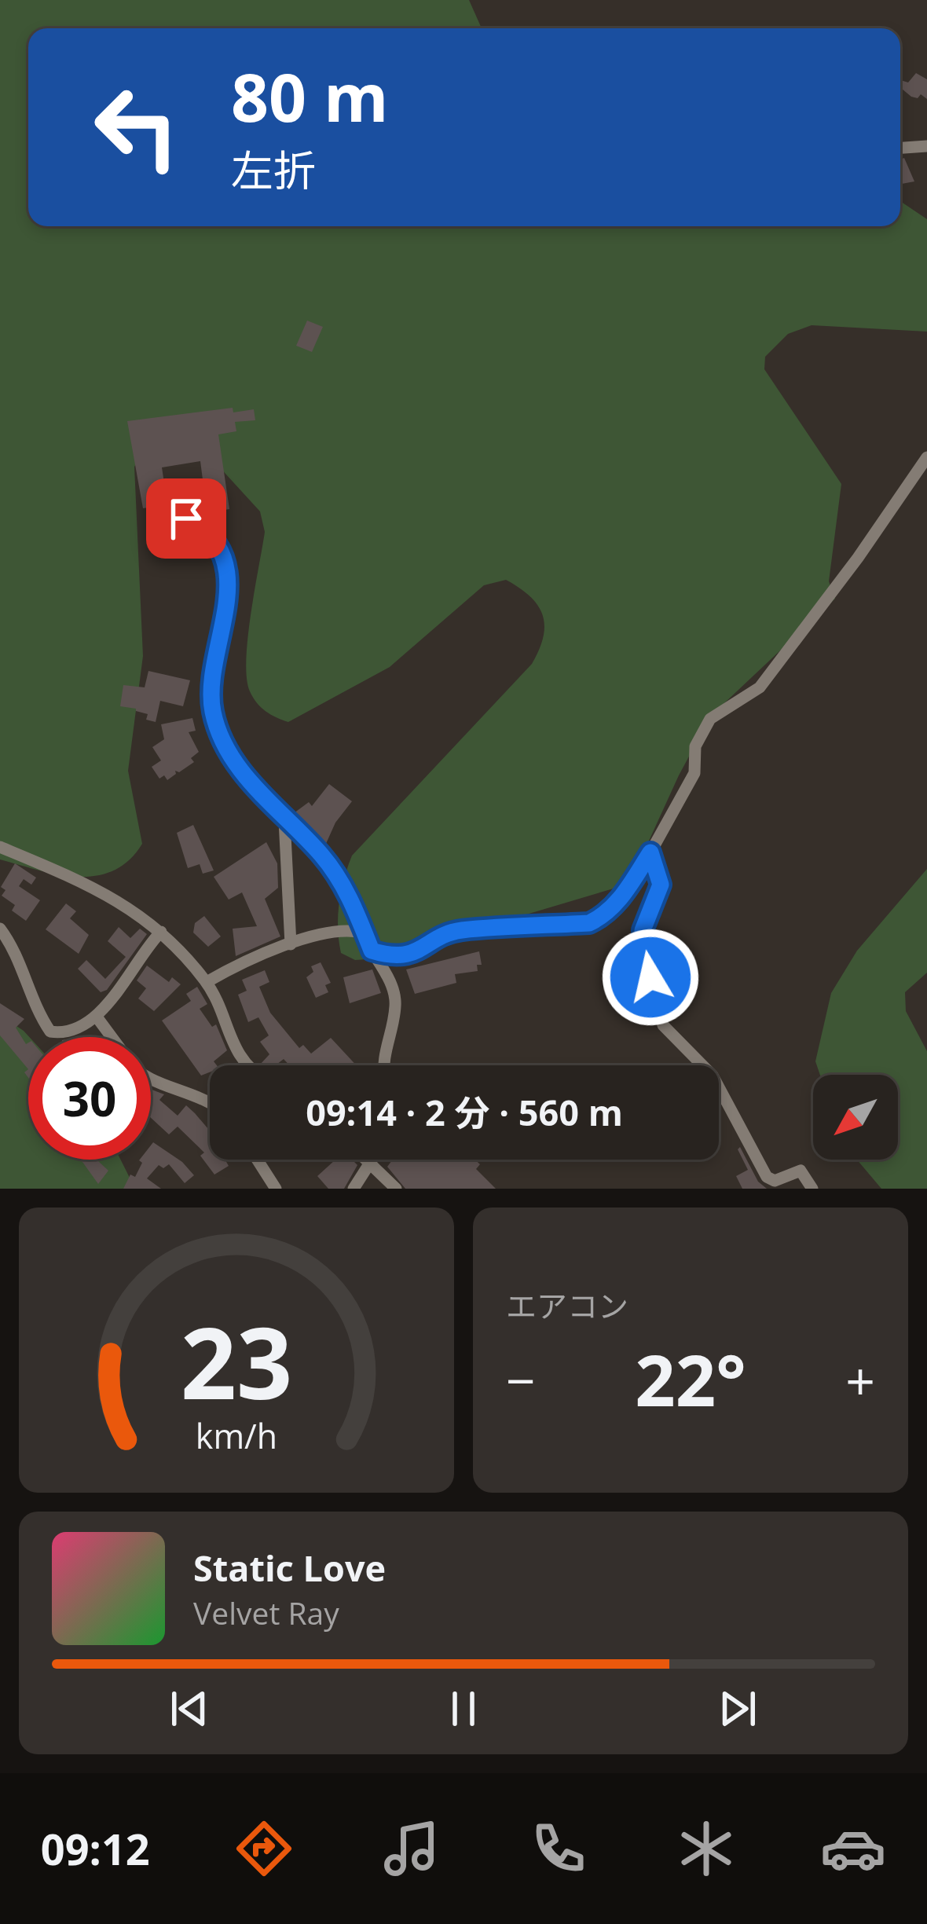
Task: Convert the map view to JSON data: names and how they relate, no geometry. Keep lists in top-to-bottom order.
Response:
{
  "north": "bottom left",
  "page": {
    "turn": ["80 m", "左折"],
    "limit": "30",
    "trip": "09:14 · 2 分 · 560 m",
    "tile": "エアコン",
    "heat": ["−", "22°", "+"],
    "song": ["Static Love", "Velvet Ray"],
    "tabs": "09:12",
    "gauge": ["23", "km/h"]
  }
}
